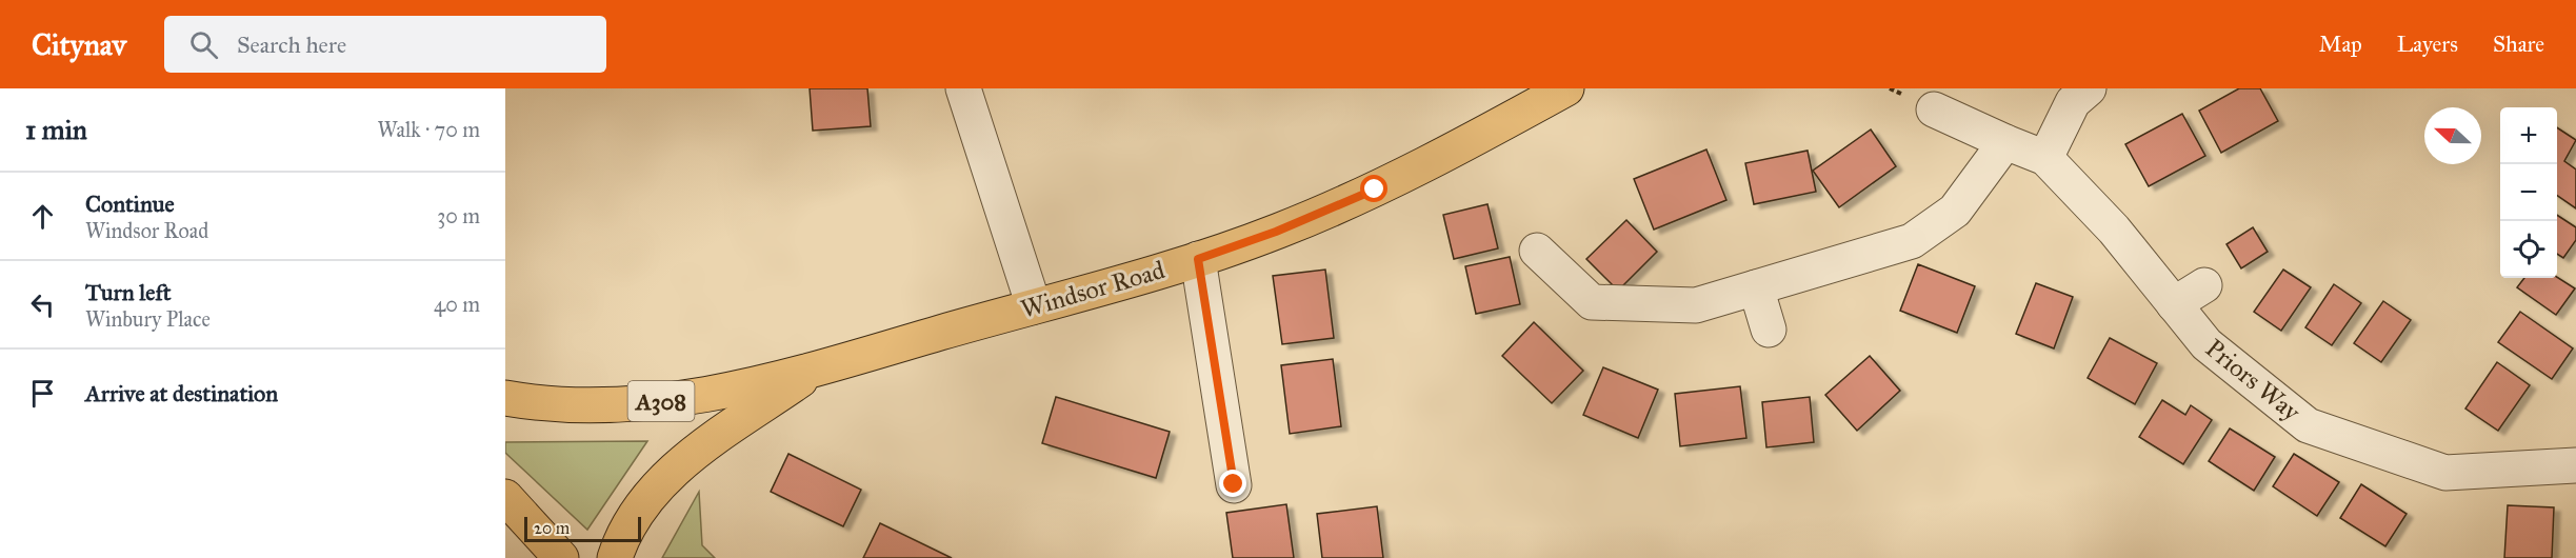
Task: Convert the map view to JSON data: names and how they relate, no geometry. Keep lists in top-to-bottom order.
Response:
{
  "streets": {
    "main road": ["Windsor Road", "A308"],
    "street": ["Priors Way"]
  },
  "scale_bar": "20 m",
  "north": "left",
  "page": {
    "header": "Citynav",
    "search": "Search here",
    "nav": ["Map", "Layers", "Share"],
    "heading": ["1 min", "Walk · 70 m"],
    "map_buttons": ["+", "−"],
    "list": [
      ["Continue", "Windsor Road", "30 m"],
      ["Turn left", "Winbury Place", "40 m"],
      "Arrive at destination"
    ],
    "scale": "20 m"
  }
}
